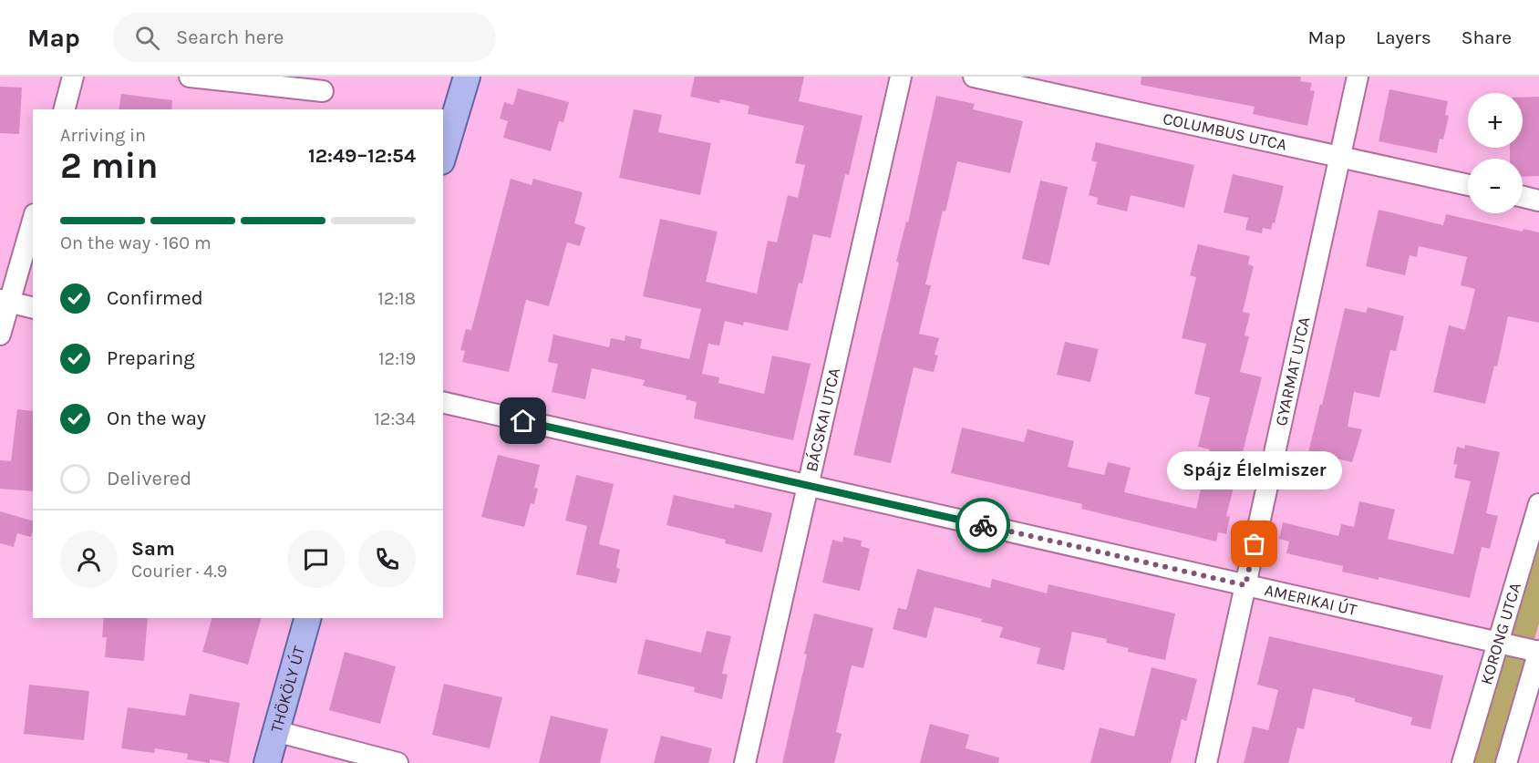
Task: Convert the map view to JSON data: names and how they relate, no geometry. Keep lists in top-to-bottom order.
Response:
{
  "streets": {
    "main road": ["THÖKÖLY ÚT"],
    "street": [
      "COLUMBUS UTCA",
      "GYARMAT UTCA",
      "BÁCSKAI UTCA",
      "AMERIKAI ÚT",
      "KORONG UTCA"
    ]
  },
  "crossings": [
    ["COLUMBUS UTCA", "GYARMAT UTCA"],
    ["GYARMAT UTCA", "AMERIKAI ÚT"],
    ["BÁCSKAI UTCA", "AMERIKAI ÚT"],
    ["AMERIKAI ÚT", "KORONG UTCA"]
  ],
  "places": ["Spájz Élelmiszer"],
  "page": {
    "header": "Map",
    "search": "Search here",
    "nav": ["Map", "Layers", "Share"],
    "map_buttons": ["+", "−"],
    "heading": ["2 min", "Arriving in", "12:49–12:54"],
    "panel": ["Sam", "Courier · 4.9"],
    "bar": "On the way · 160 m",
    "list": [
      ["Confirmed", "12:18"],
      ["Preparing", "12:19"],
      ["On the way", "12:34"],
      "Delivered"
    ],
    "bubble": "Spájz Élelmiszer"
  }
}
